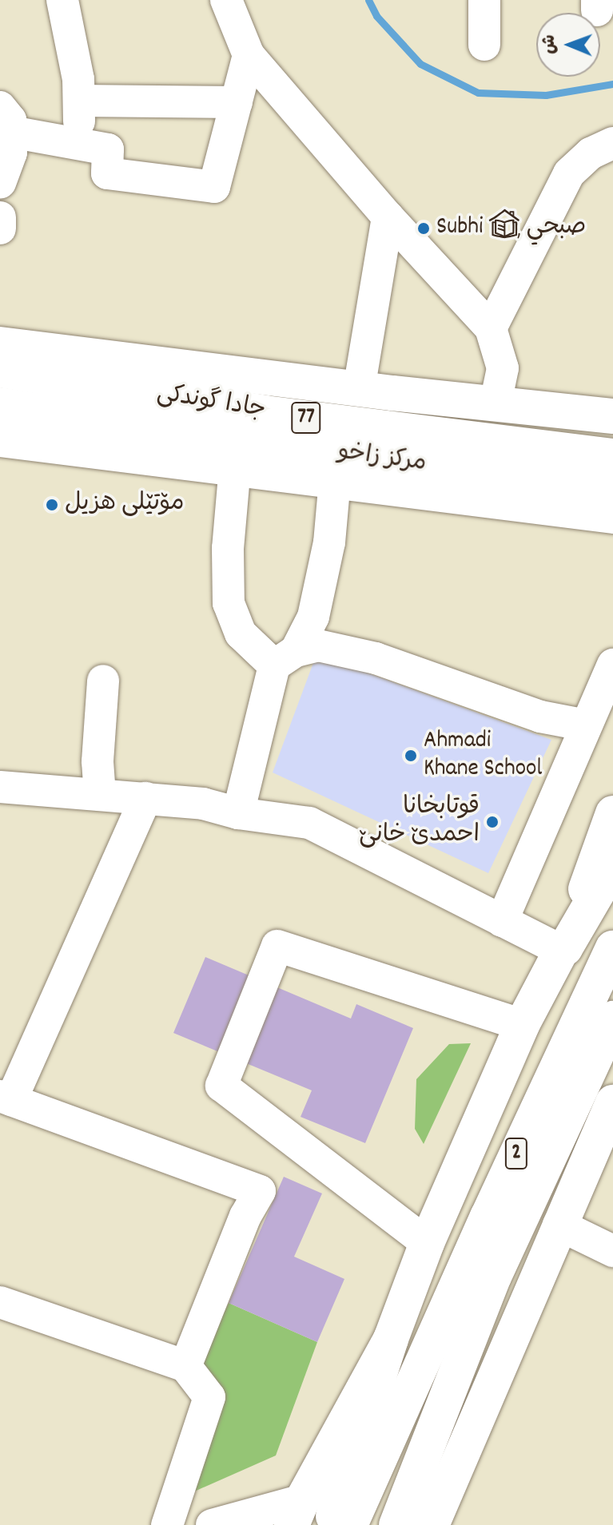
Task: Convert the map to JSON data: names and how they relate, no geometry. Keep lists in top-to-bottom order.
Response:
{
  "streets": {
    "main road": [
      "جادا گوندکی",
      "77",
      "مركز زاخو",
      "2"
    ]
  },
  "places": [
    "Subhi 🏠 صبحي",
    "مۆتێلی هزیل",
    "Ahmadi Khane School",
    "قوتابخانا احمدێ خانێ"
  ],
  "north": "left"
}
